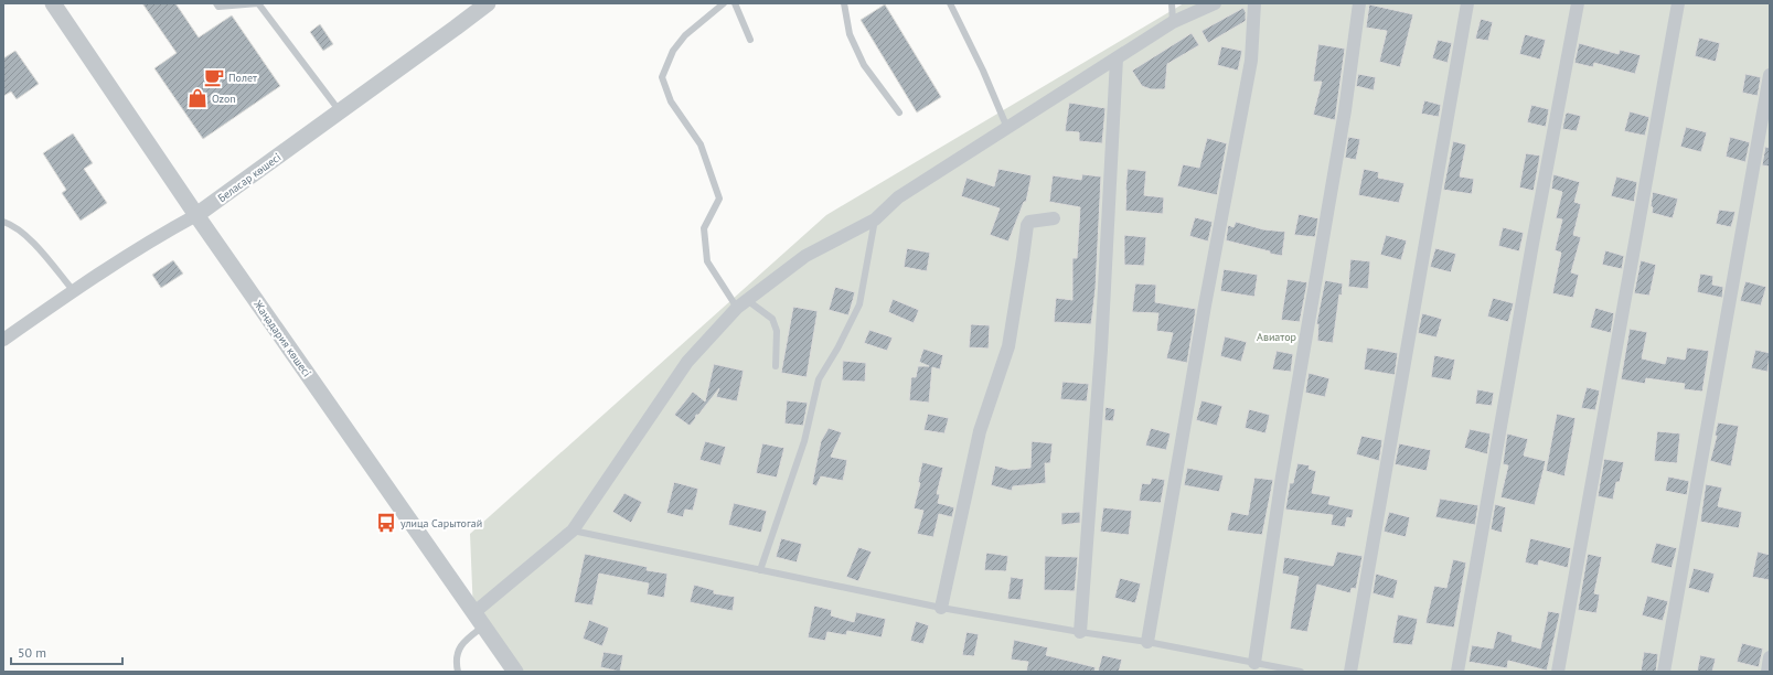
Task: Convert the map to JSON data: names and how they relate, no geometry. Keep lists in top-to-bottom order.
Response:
{
  "streets": {
    "street": ["Беласар көшесі", "Жаңадария көшесі"]
  },
  "crossings": [
    ["Беласар көшесі", "Жаңадария көшесі"]
  ],
  "parks": ["Авиатор"],
  "places": {
    "cafe": ["Полет"],
    "shop": ["Ozon"],
    "bus stop": ["улица Сарытогай"]
  },
  "scale_bar": "50 m"
}
